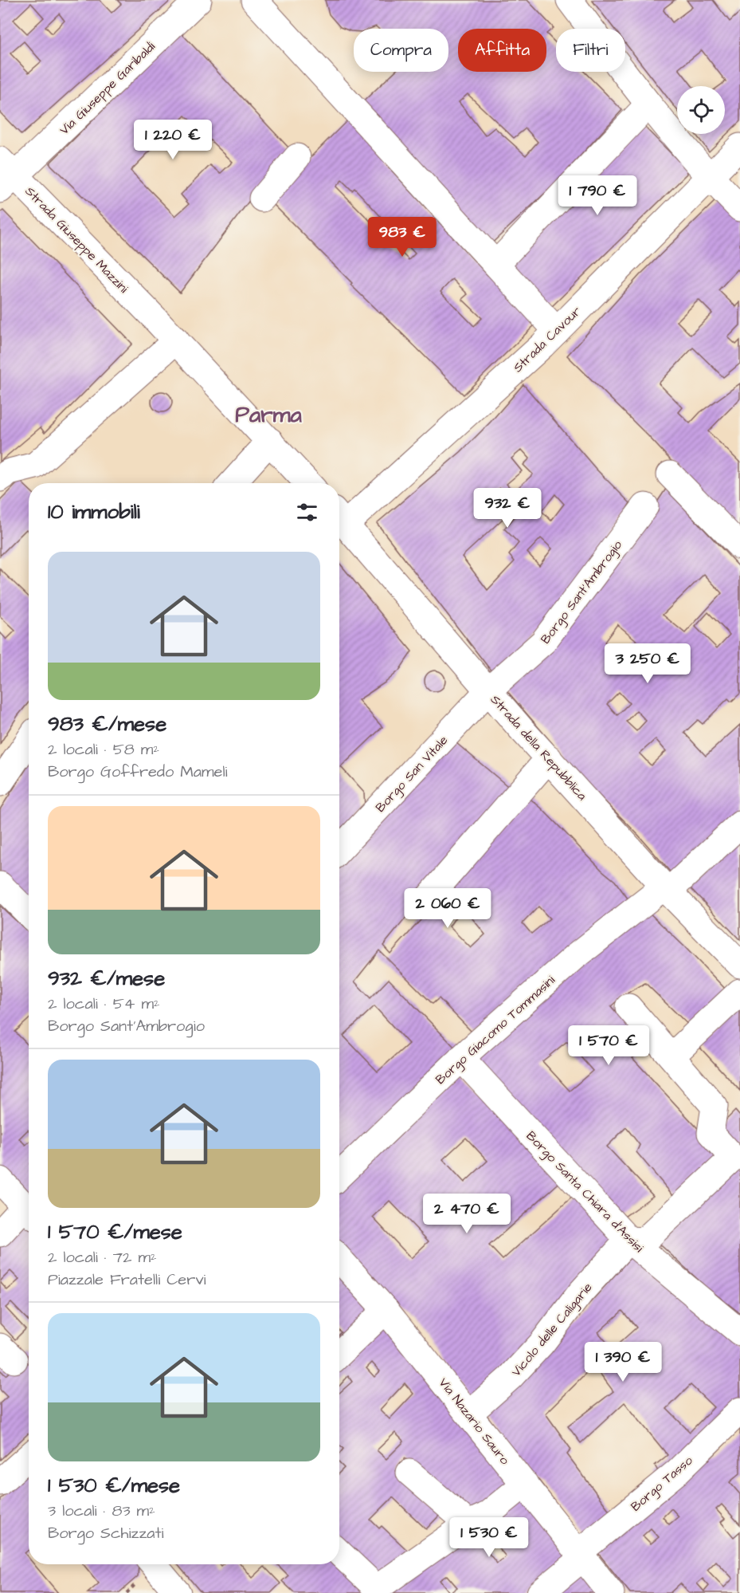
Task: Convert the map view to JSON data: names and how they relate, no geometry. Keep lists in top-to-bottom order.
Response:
{
  "streets": {
    "street": [
      "Via Giuseppe Garibaldi",
      "Strada Giuseppe Mazzini",
      "Strada Cavour",
      "Borgo Sant'Ambrogio",
      "Strada della Repubblica",
      "Borgo San Vitale",
      "Borgo Giacomo Tommasini",
      "Borgo Santa Chiara d'Assisi",
      "Vicolo delle Caligarie",
      "Via Nazario Sauro",
      "Borgo Tasso"
    ]
  },
  "crossings": [
    ["Via Giuseppe Garibaldi", "Strada Giuseppe Mazzini"],
    ["Strada Cavour", "Strada della Repubblica"],
    ["Borgo Sant'Ambrogio", "Strada della Repubblica"],
    ["Borgo Sant'Ambrogio", "Borgo San Vitale"],
    ["Strada della Repubblica", "Borgo San Vitale"],
    ["Strada della Repubblica", "Borgo Giacomo Tommasini"],
    ["Borgo Giacomo Tommasini", "Borgo Santa Chiara d'Assisi"],
    ["Borgo Santa Chiara d'Assisi", "Vicolo delle Caligarie"],
    ["Vicolo delle Caligarie", "Via Nazario Sauro"],
    ["Via Nazario Sauro", "Borgo Tasso"]
  ],
  "districts": ["Parma"],
  "page": {
    "chip": ["Compra", "Affitta", "Filtri"],
    "price": [
      "1 220 €",
      "1 790 €",
      "983 €",
      "932 €",
      "3 250 €",
      "2 060 €",
      "1 570 €",
      "2 470 €",
      "1 390 €",
      "1 530 €"
    ],
    "heading": "10 immobili",
    "list": [
      {
        "name": "983 €/mese",
        "note": "2 locali · 58 m² · Borgo Goffredo Mameli"
      },
      {
        "name": "932 €/mese",
        "note": "2 locali · 54 m² · Borgo Sant'Ambrogio"
      },
      {
        "name": "1 570 €/mese",
        "note": "2 locali · 72 m² · Piazzale Fratelli Cervi"
      },
      {
        "name": "1 530 €/mese",
        "note": "3 locali · 83 m² · Borgo Schizzati"
      }
    ]
  }
}
